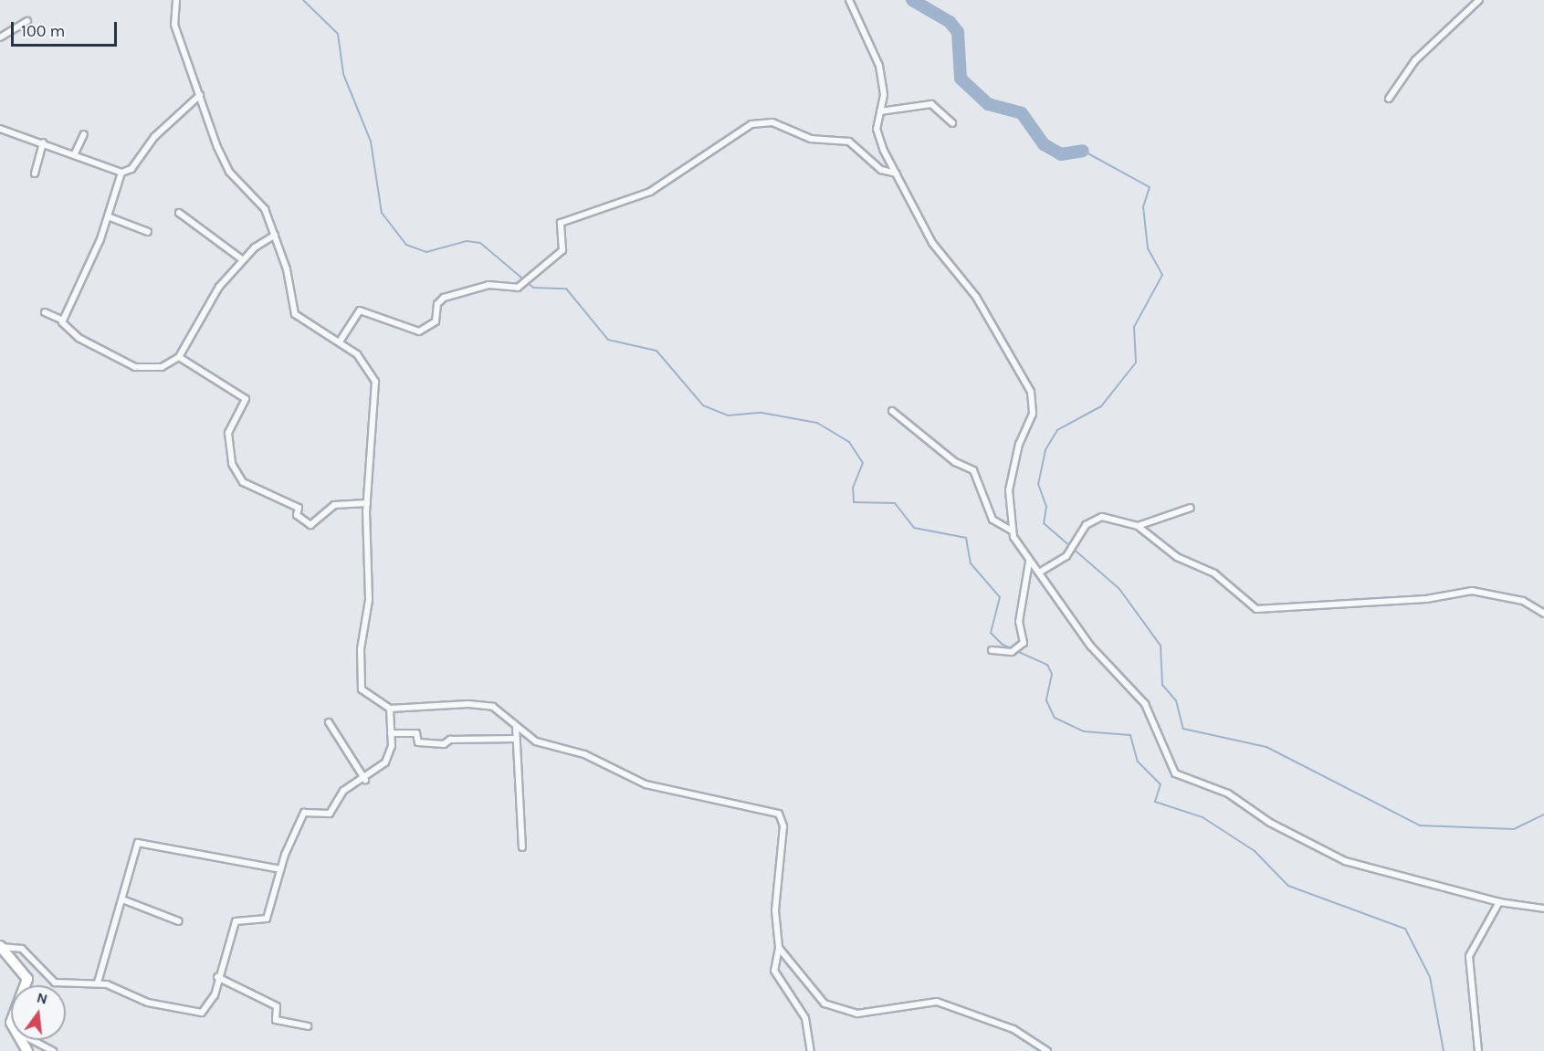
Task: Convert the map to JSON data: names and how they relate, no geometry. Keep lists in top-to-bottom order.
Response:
{
  "scale_bar": "100 m",
  "north": "top"
}
